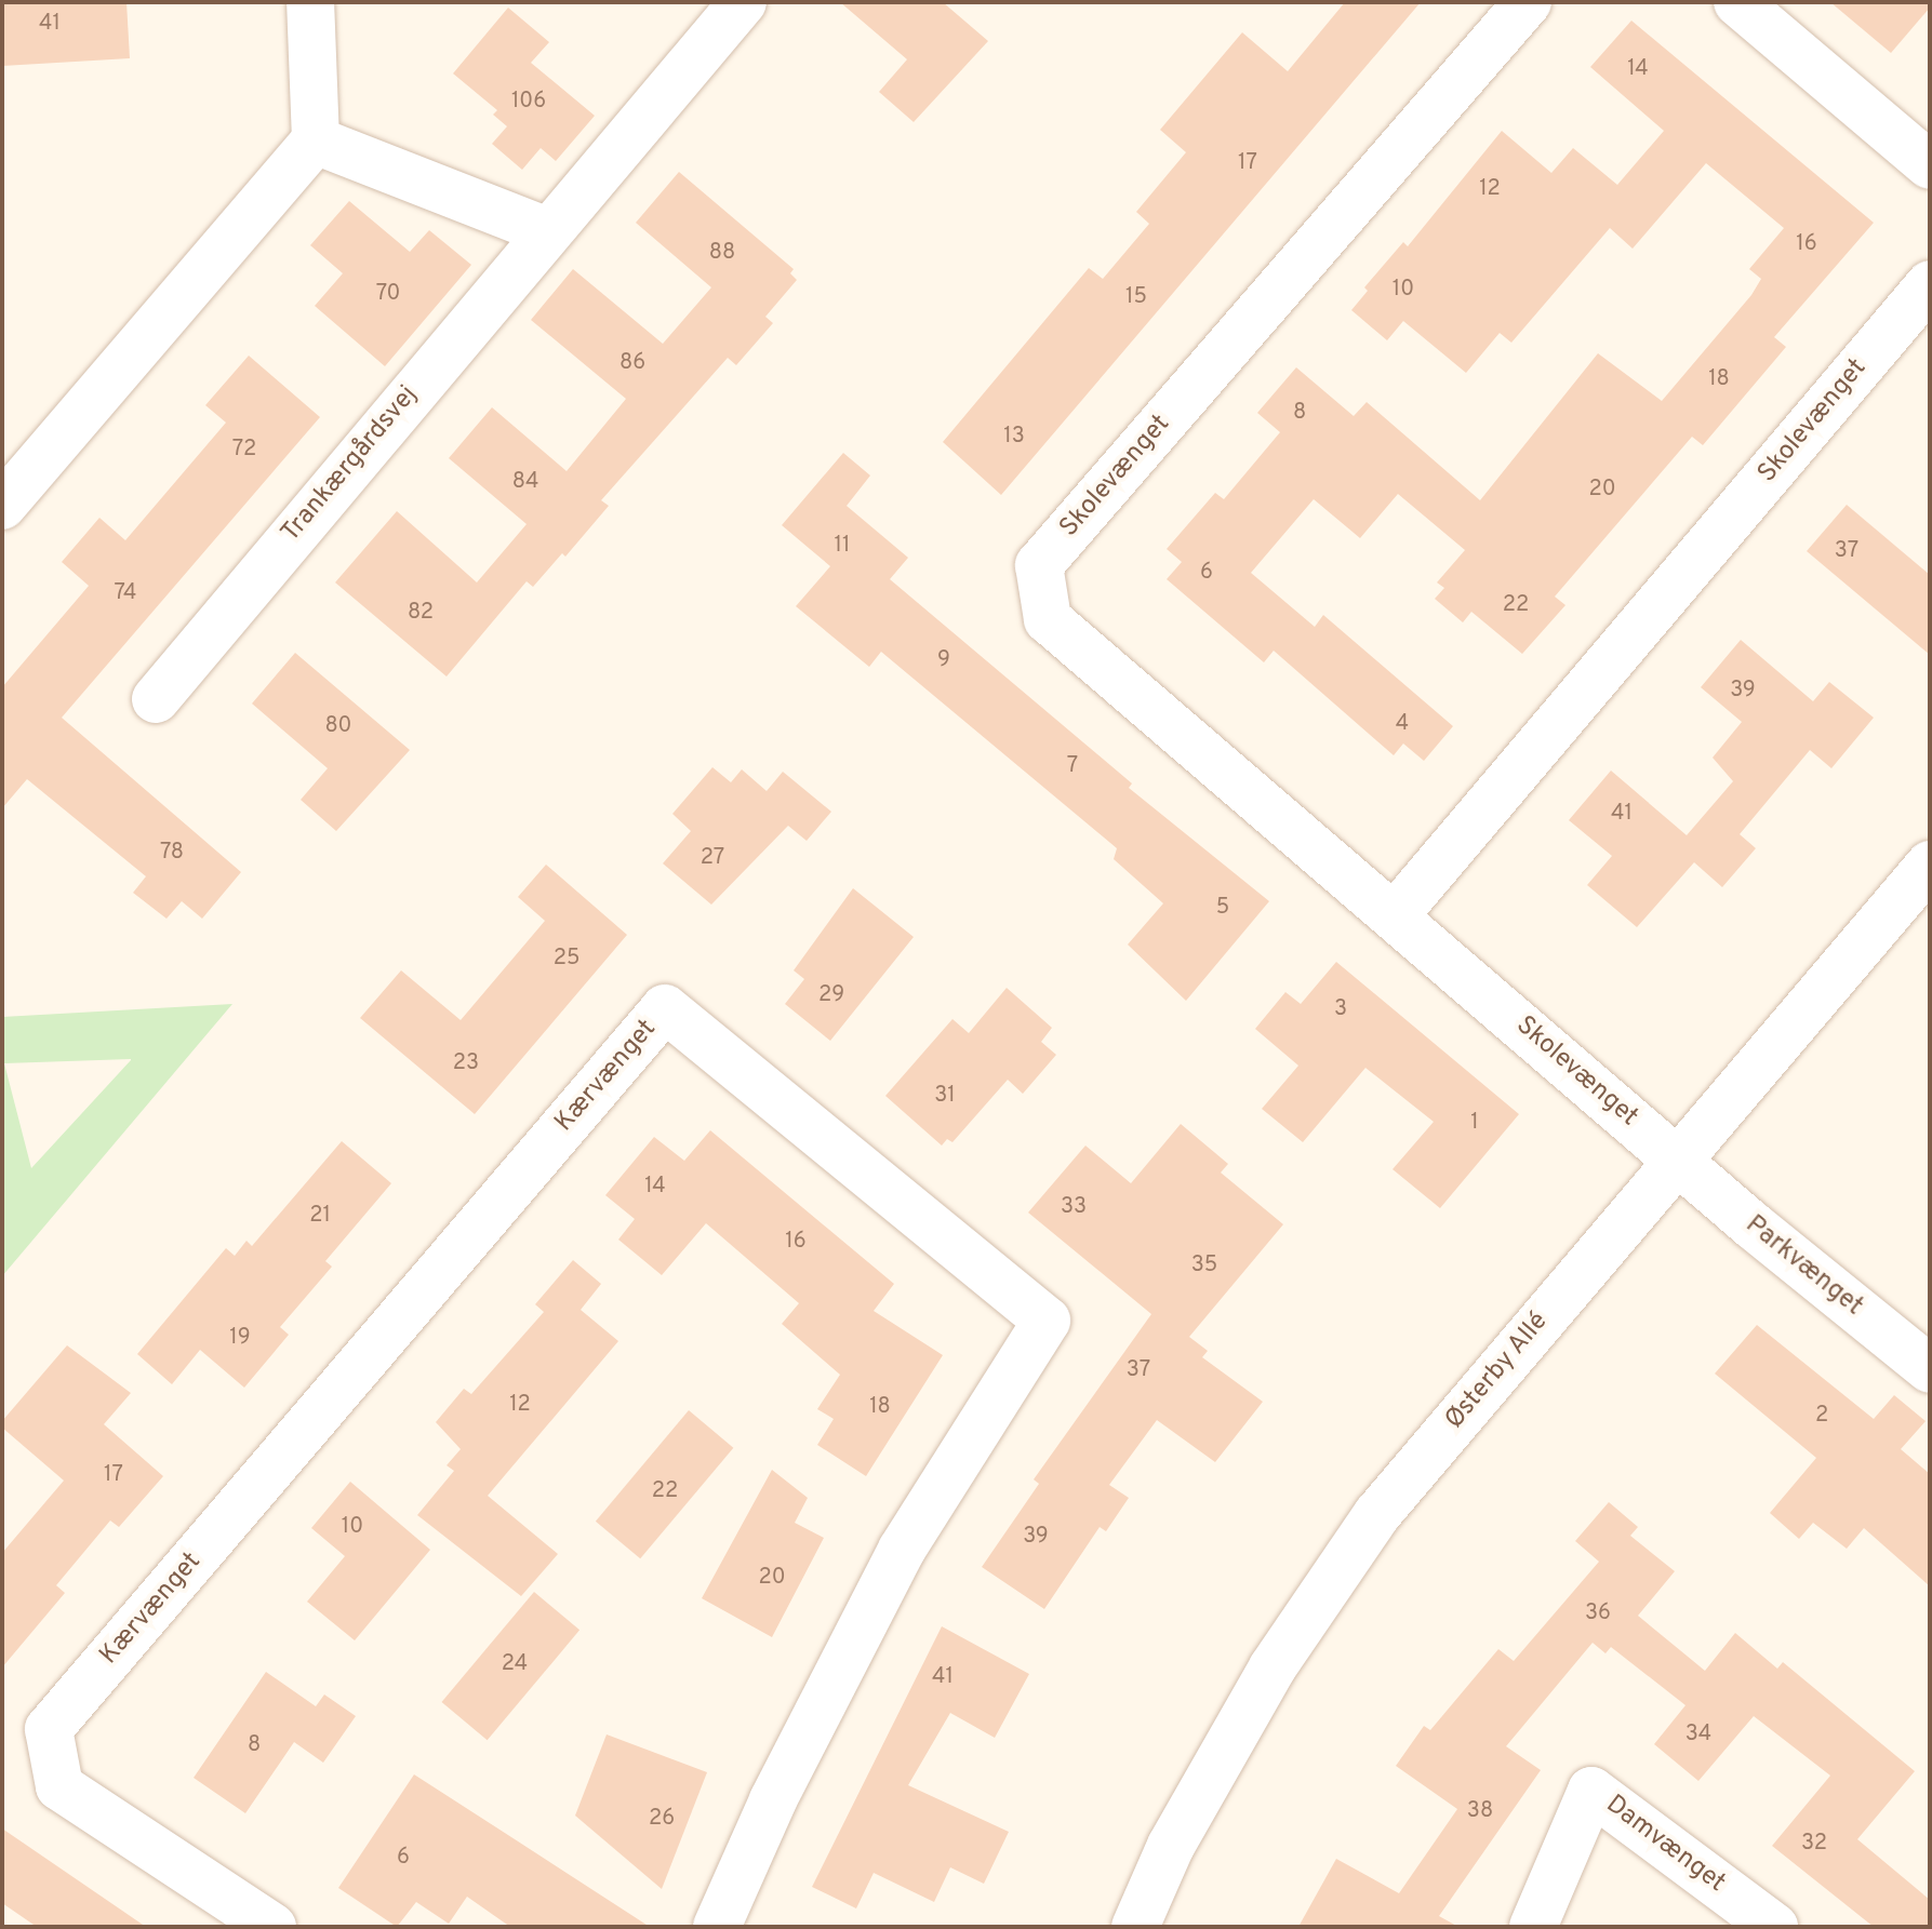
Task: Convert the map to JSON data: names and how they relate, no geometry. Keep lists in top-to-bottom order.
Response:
{
  "streets": {
    "street": [
      "Skolevænget",
      "Trankærgårdsvej",
      "Kærvænget",
      "Parkvænget",
      "Østerby Allé",
      "Damvænget"
    ]
  },
  "crossings": [
    ["Skolevænget", "Parkvænget"],
    ["Skolevænget", "Østerby Allé"],
    ["Parkvænget", "Østerby Allé"]
  ],
  "house_numbers": [
    "41",
    "14",
    "106",
    "17",
    "12",
    "16",
    "88",
    "10",
    "70",
    "15",
    "86",
    "18",
    "8",
    "13",
    "72",
    "84",
    "20",
    "11",
    "37",
    "6",
    "74",
    "22",
    "82",
    "9",
    "39",
    "4",
    "80",
    "7",
    "41",
    "78",
    "27",
    "5",
    "25",
    "29",
    "3",
    "23",
    "31",
    "1",
    "14",
    "33",
    "21",
    "16",
    "35",
    "19",
    "37",
    "12",
    "18",
    "2",
    "17",
    "22",
    "10",
    "39",
    "20",
    "36",
    "24",
    "41",
    "34",
    "8",
    "38",
    "26",
    "32",
    "6"
  ]
}
